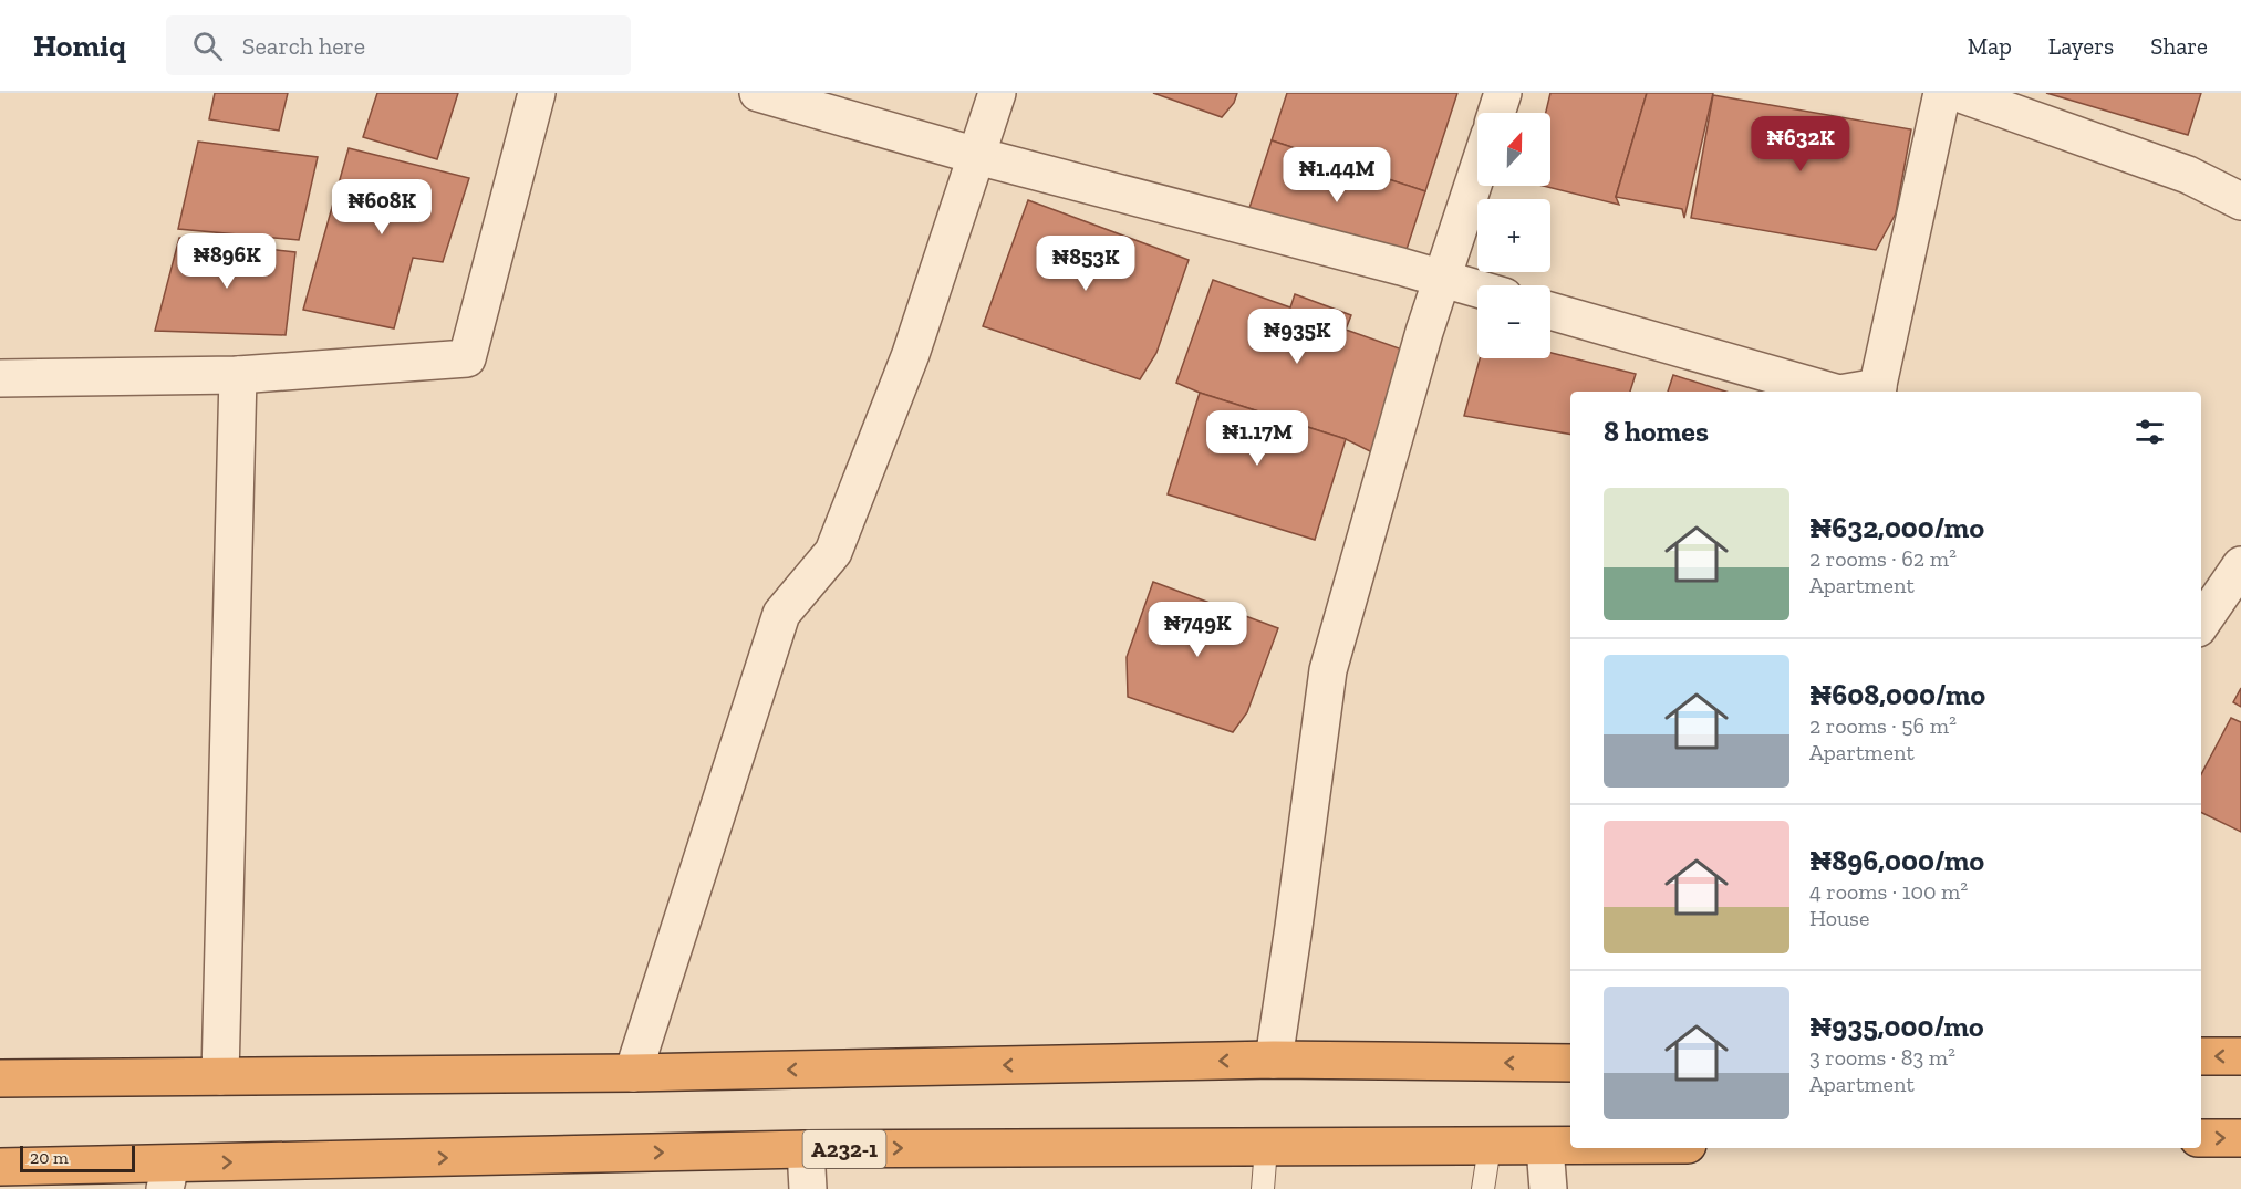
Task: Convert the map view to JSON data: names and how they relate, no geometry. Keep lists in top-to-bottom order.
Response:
{
  "streets": {
    "highway": ["A232-1"]
  },
  "scale_bar": "20 m",
  "north": "top",
  "page": {
    "header": "Homiq",
    "search": "Search here",
    "nav": ["Map", "Layers", "Share"],
    "map_buttons": ["+", "−"],
    "price": [
      "₦632K",
      "₦1.44M",
      "₦608K",
      "₦896K",
      "₦853K",
      "₦935K",
      "₦1.17M",
      "₦749K"
    ],
    "heading": "8 homes",
    "list": [
      {
        "name": "₦632,000/mo",
        "note": "2 rooms · 62 m² · Apartment"
      },
      {
        "name": "₦608,000/mo",
        "note": "2 rooms · 56 m² · Apartment"
      },
      {
        "name": "₦896,000/mo",
        "note": "4 rooms · 100 m² · House"
      },
      {
        "name": "₦935,000/mo",
        "note": "3 rooms · 83 m² · Apartment"
      }
    ],
    "scale": "20 m"
  }
}
